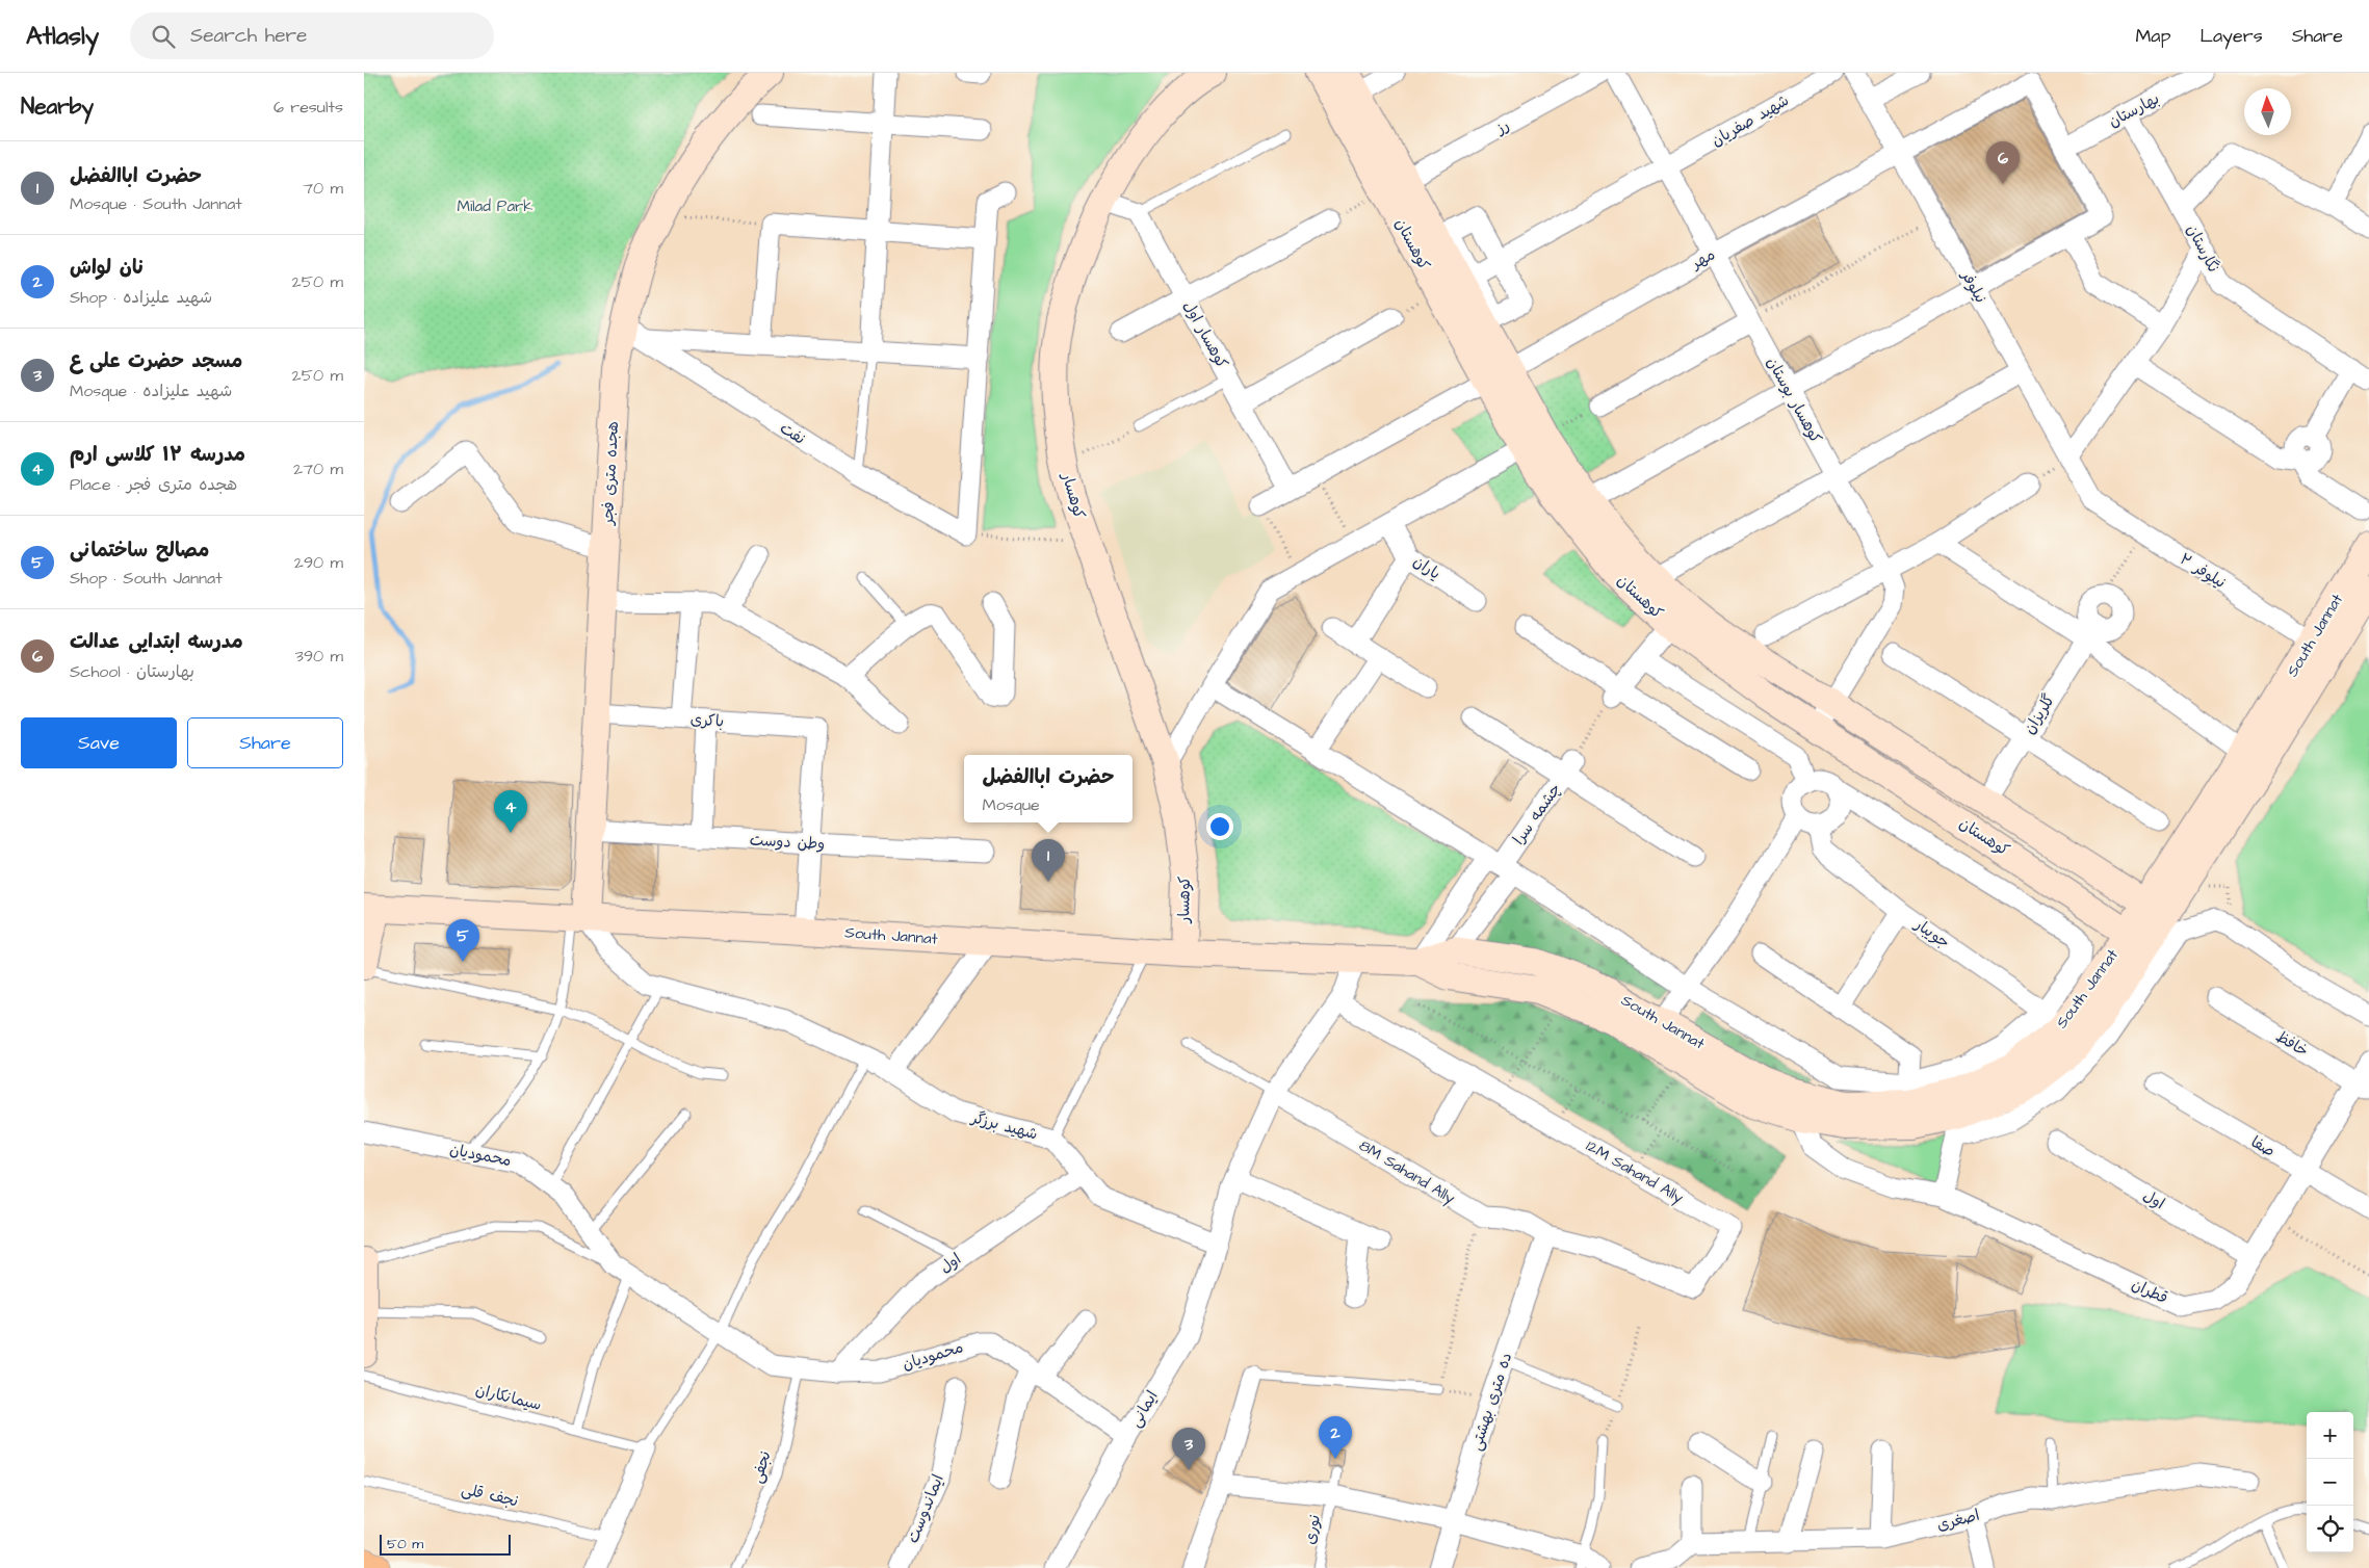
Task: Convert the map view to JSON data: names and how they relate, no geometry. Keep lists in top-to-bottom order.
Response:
{
  "streets": {
    "main road": [
      "کوهستان",
      "هجده متری فجر",
      "کوهسار",
      "South Jannat"
    ],
    "street": [
      "بهارستان",
      "شهید صفریان",
      "رز",
      "نگارستان",
      "مهر",
      "نیلوفر",
      "کوهسار اول",
      "کوهسار بوستان",
      "نفت",
      "یاران",
      "نیلوفر ۲",
      "گلریزان",
      "باکری",
      "چشمه‌ سرا",
      "وطن دوست",
      "جویبار",
      "خافظ",
      "شهید برزگر",
      "صفا",
      "محمودیان",
      "8M Sahand Ally",
      "12M Sahand Ally",
      "اول",
      "قطران",
      "ده متری بهشتی",
      "ایمانی",
      "ایماندوست",
      "اصغری"
    ],
    "lane": [
      "سیمانکاران",
      "نجفی",
      "نجف قلی",
      "نوری"
    ]
  },
  "crossings": [
    ["بهارستان", "نگارستان"],
    ["بهارستان", "مهر"],
    ["شهید صفریان", "کوهستان"],
    ["شهید صفریان", "کوهسار بوستان"],
    ["رز", "کوهستان"],
    ["کوهستان", "مهر"],
    ["کوهستان", "کوهسار بوستان"],
    ["کوهستان", "South Jannat"],
    ["کوهستان", "گلریزان"],
    ["مهر", "نیلوفر"],
    ["مهر", "کوهسار اول"],
    ["مهر", "کوهسار بوستان"],
    ["نیلوفر", "نیلوفر ۲"],
    ["نفت", "هجده متری فجر"],
    ["هجده متری فجر", "South Jannat"],
    ["هجده متری فجر", "باکری"],
    ["هجده متری فجر", "وطن دوست"],
    ["هجده متری فجر", "شهید برزگر"],
    ["کوهسار", "South Jannat"],
    ["نیلوفر ۲", "South Jannat"],
    ["South Jannat", "جویبار"],
    ["South Jannat", "شهید برزگر"],
    ["South Jannat", "قطران"],
    ["باکری", "وطن دوست"],
    ["خافظ", "قطران"],
    ["شهید برزگر", "اول"],
    ["شهید برزگر", "ایمانی"],
    ["صفا", "قطران"],
    ["محمودیان", "اول"],
    ["محمودیان", "ایمانی"],
    ["محمودیان", "نجفی"],
    ["8M Sahand Ally", "12M Sahand Ally"],
    ["8M Sahand Ally", "ده متری بهشتی"],
    ["12M Sahand Ally", "ده متری بهشتی"],
    ["اول", "قطران"]
  ],
  "parks": ["Milad Park"],
  "scale_bar": "50 m",
  "north": "top",
  "page": {
    "header": "Atlasly",
    "search": "Search here",
    "nav": ["Map", "Layers", "Share"],
    "heading": ["Nearby", "6 results"],
    "list": [
      {
        "mark": "1",
        "name": "حضرت اباالفضل",
        "note": "Mosque · South Jannat",
        "value": "70 m"
      },
      {
        "mark": "2",
        "name": "نان لواش",
        "note": "Shop · شهید علیزاده",
        "value": "250 m"
      },
      {
        "mark": "3",
        "name": "مسجد حضرت علی ع",
        "note": "Mosque · شهید علیزاده",
        "value": "250 m"
      },
      {
        "mark": "4",
        "name": "مدرسه ۱۲ کلاسی ارم",
        "note": "Place · هجده متری فجر",
        "value": "270 m"
      },
      {
        "mark": "5",
        "name": "مصالح ساختمانی",
        "note": "Shop · South Jannat",
        "value": "290 m"
      },
      {
        "mark": "6",
        "name": "مدرسه ابتدایی عدالت",
        "note": "School · بهارستان",
        "value": "390 m"
      }
    ],
    "pins": [
      "6",
      "4",
      "1",
      "5",
      "2",
      "3"
    ],
    "buttons": ["Save", "Share"],
    "popup": ["حضرت اباالفضل", "Mosque"],
    "map_buttons": ["+", "−"],
    "scale": "50 m"
  }
}
